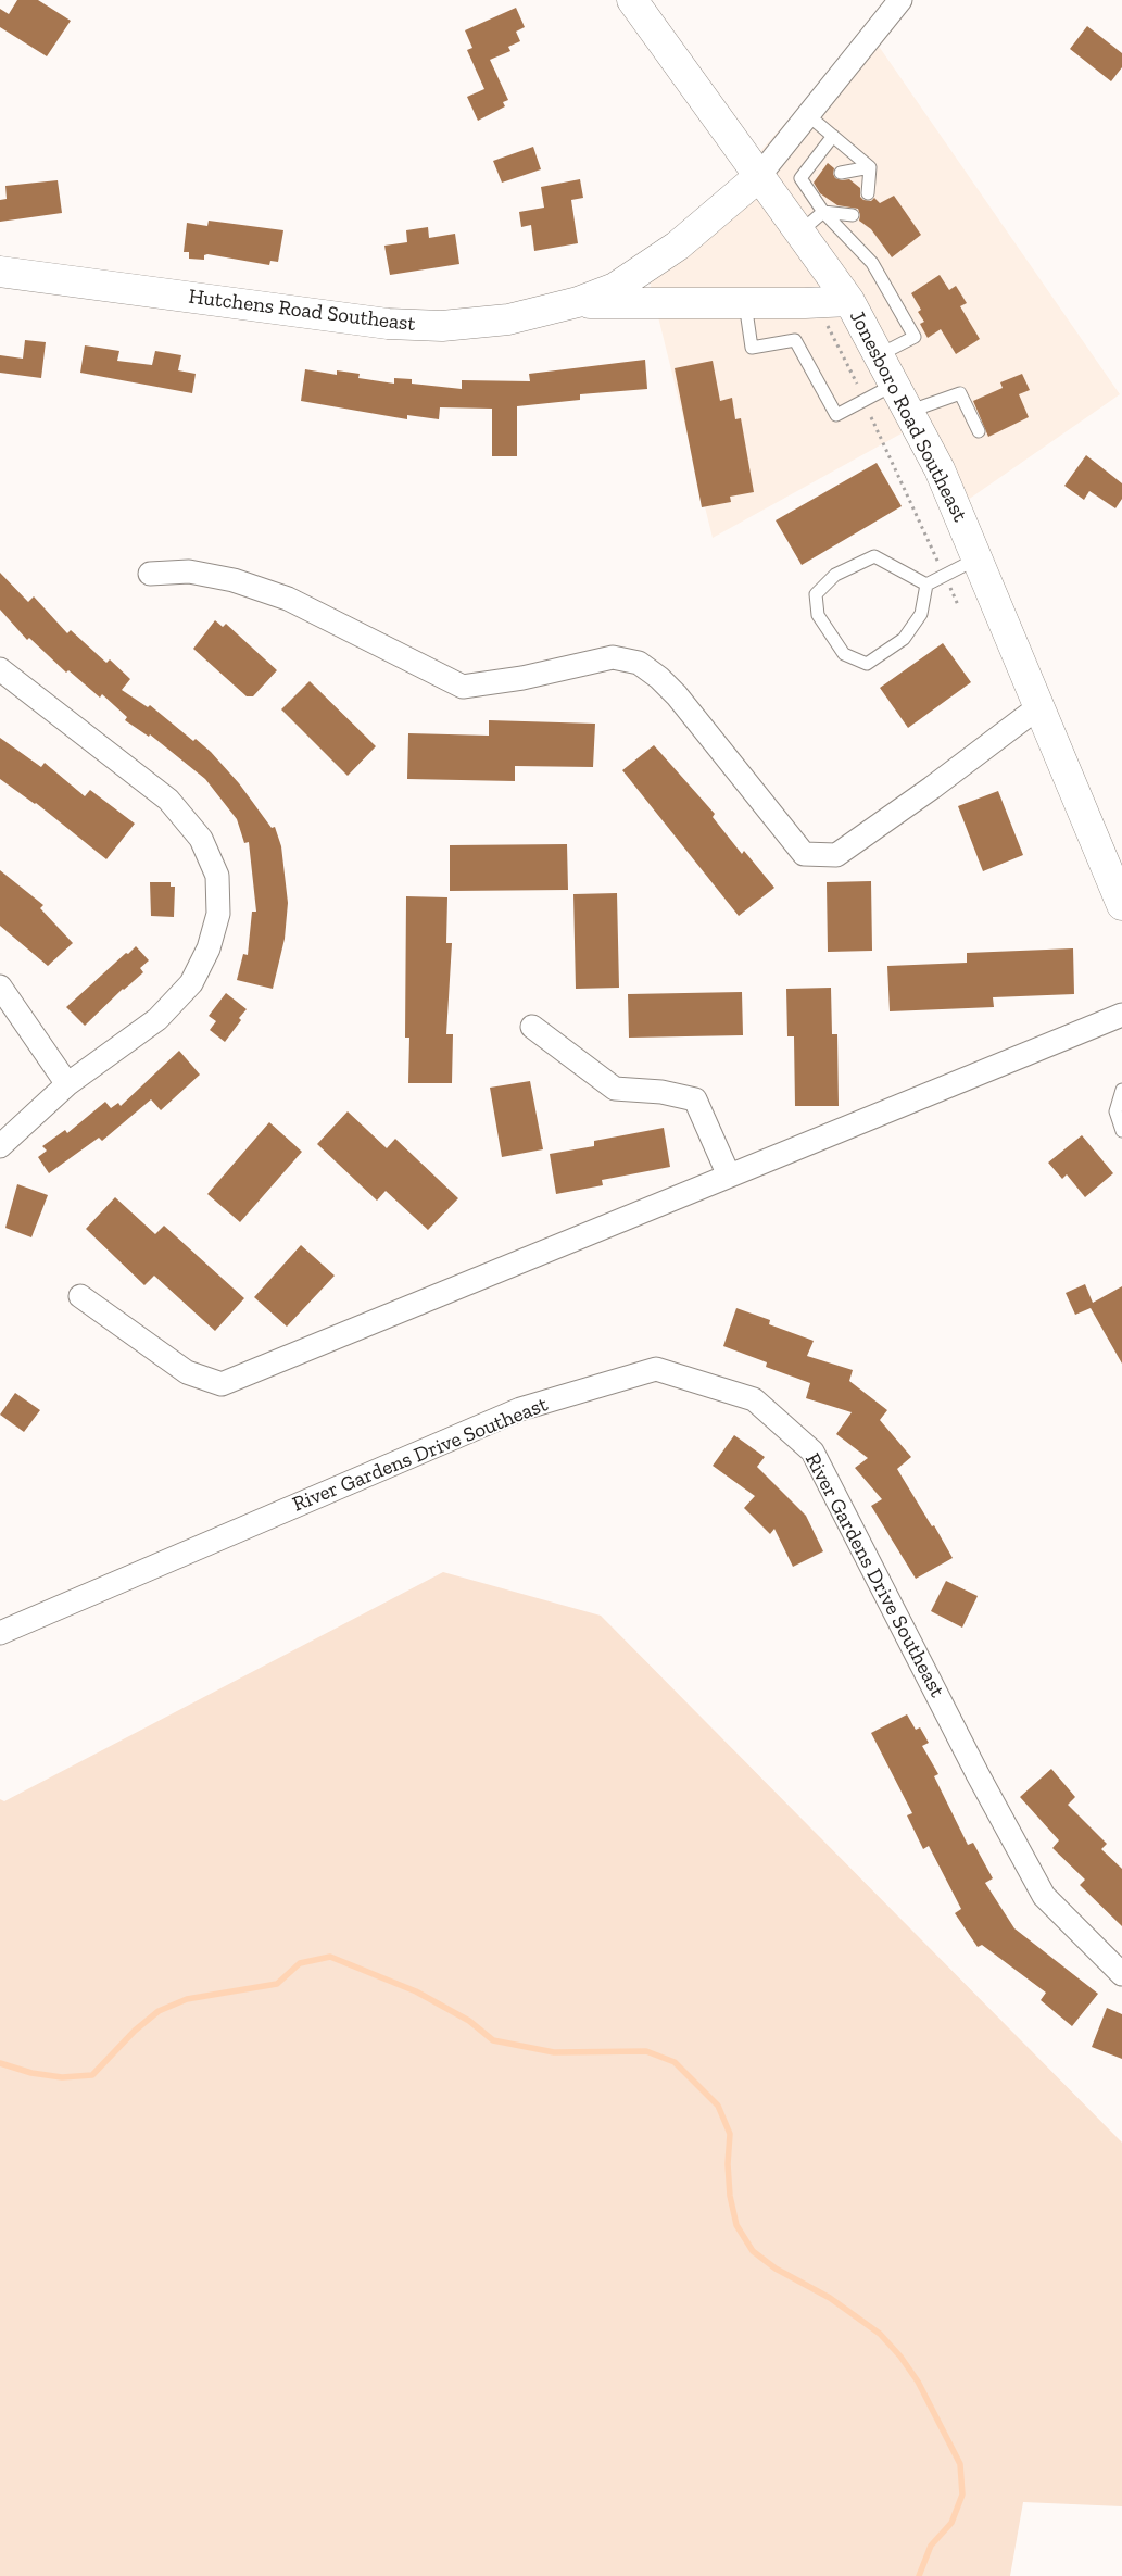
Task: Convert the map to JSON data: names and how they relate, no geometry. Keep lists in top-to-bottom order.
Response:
{
  "streets": {
    "street": ["Hutchens Road Southeast", "Jonesboro Road Southeast", "River Gardens Drive Southeast"]
  },
  "crossings": [
    ["Hutchens Road Southeast", "Jonesboro Road Southeast"]
  ]
}
